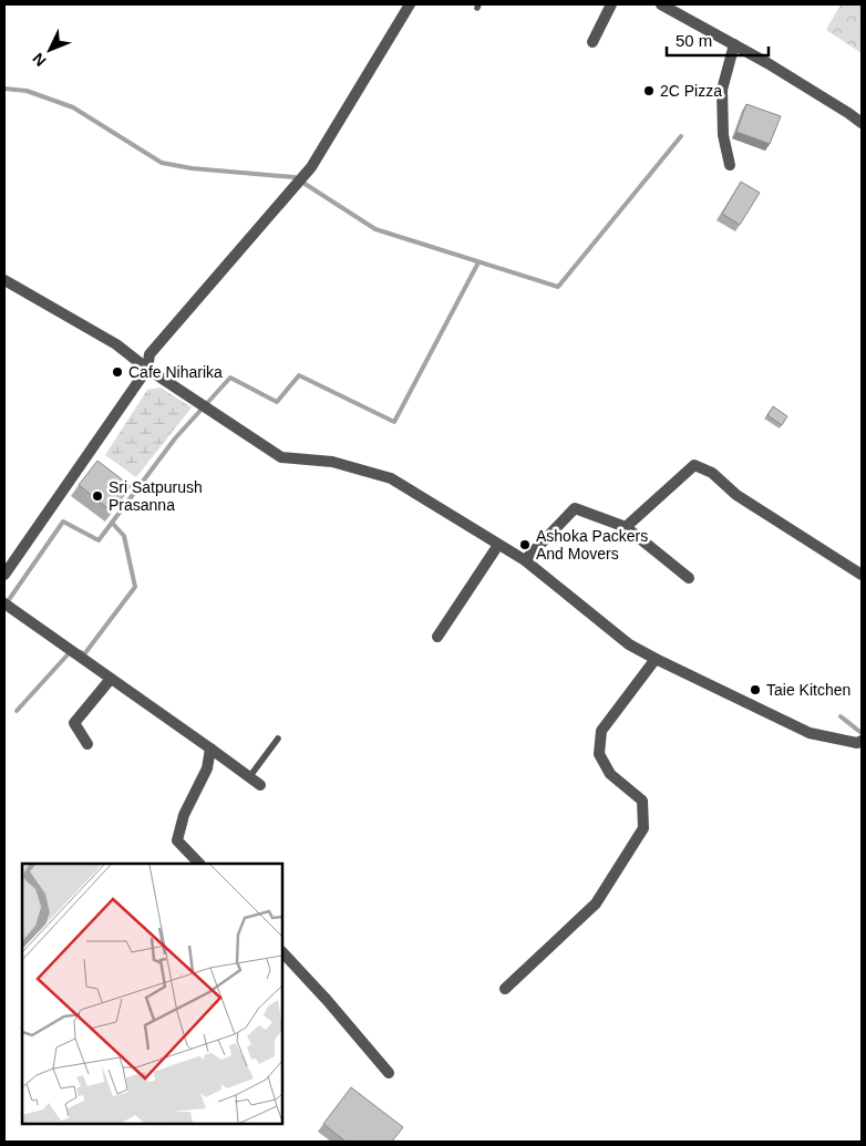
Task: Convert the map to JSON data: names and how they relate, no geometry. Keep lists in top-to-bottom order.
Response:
{
  "places": [
    "2C Pizza",
    "Cafe Niharika",
    "Sri Satpurush Prasanna",
    "Ashoka Packers And Movers",
    "Taie Kitchen"
  ],
  "scale_bar": "50 m",
  "north": "bottom left"
}
